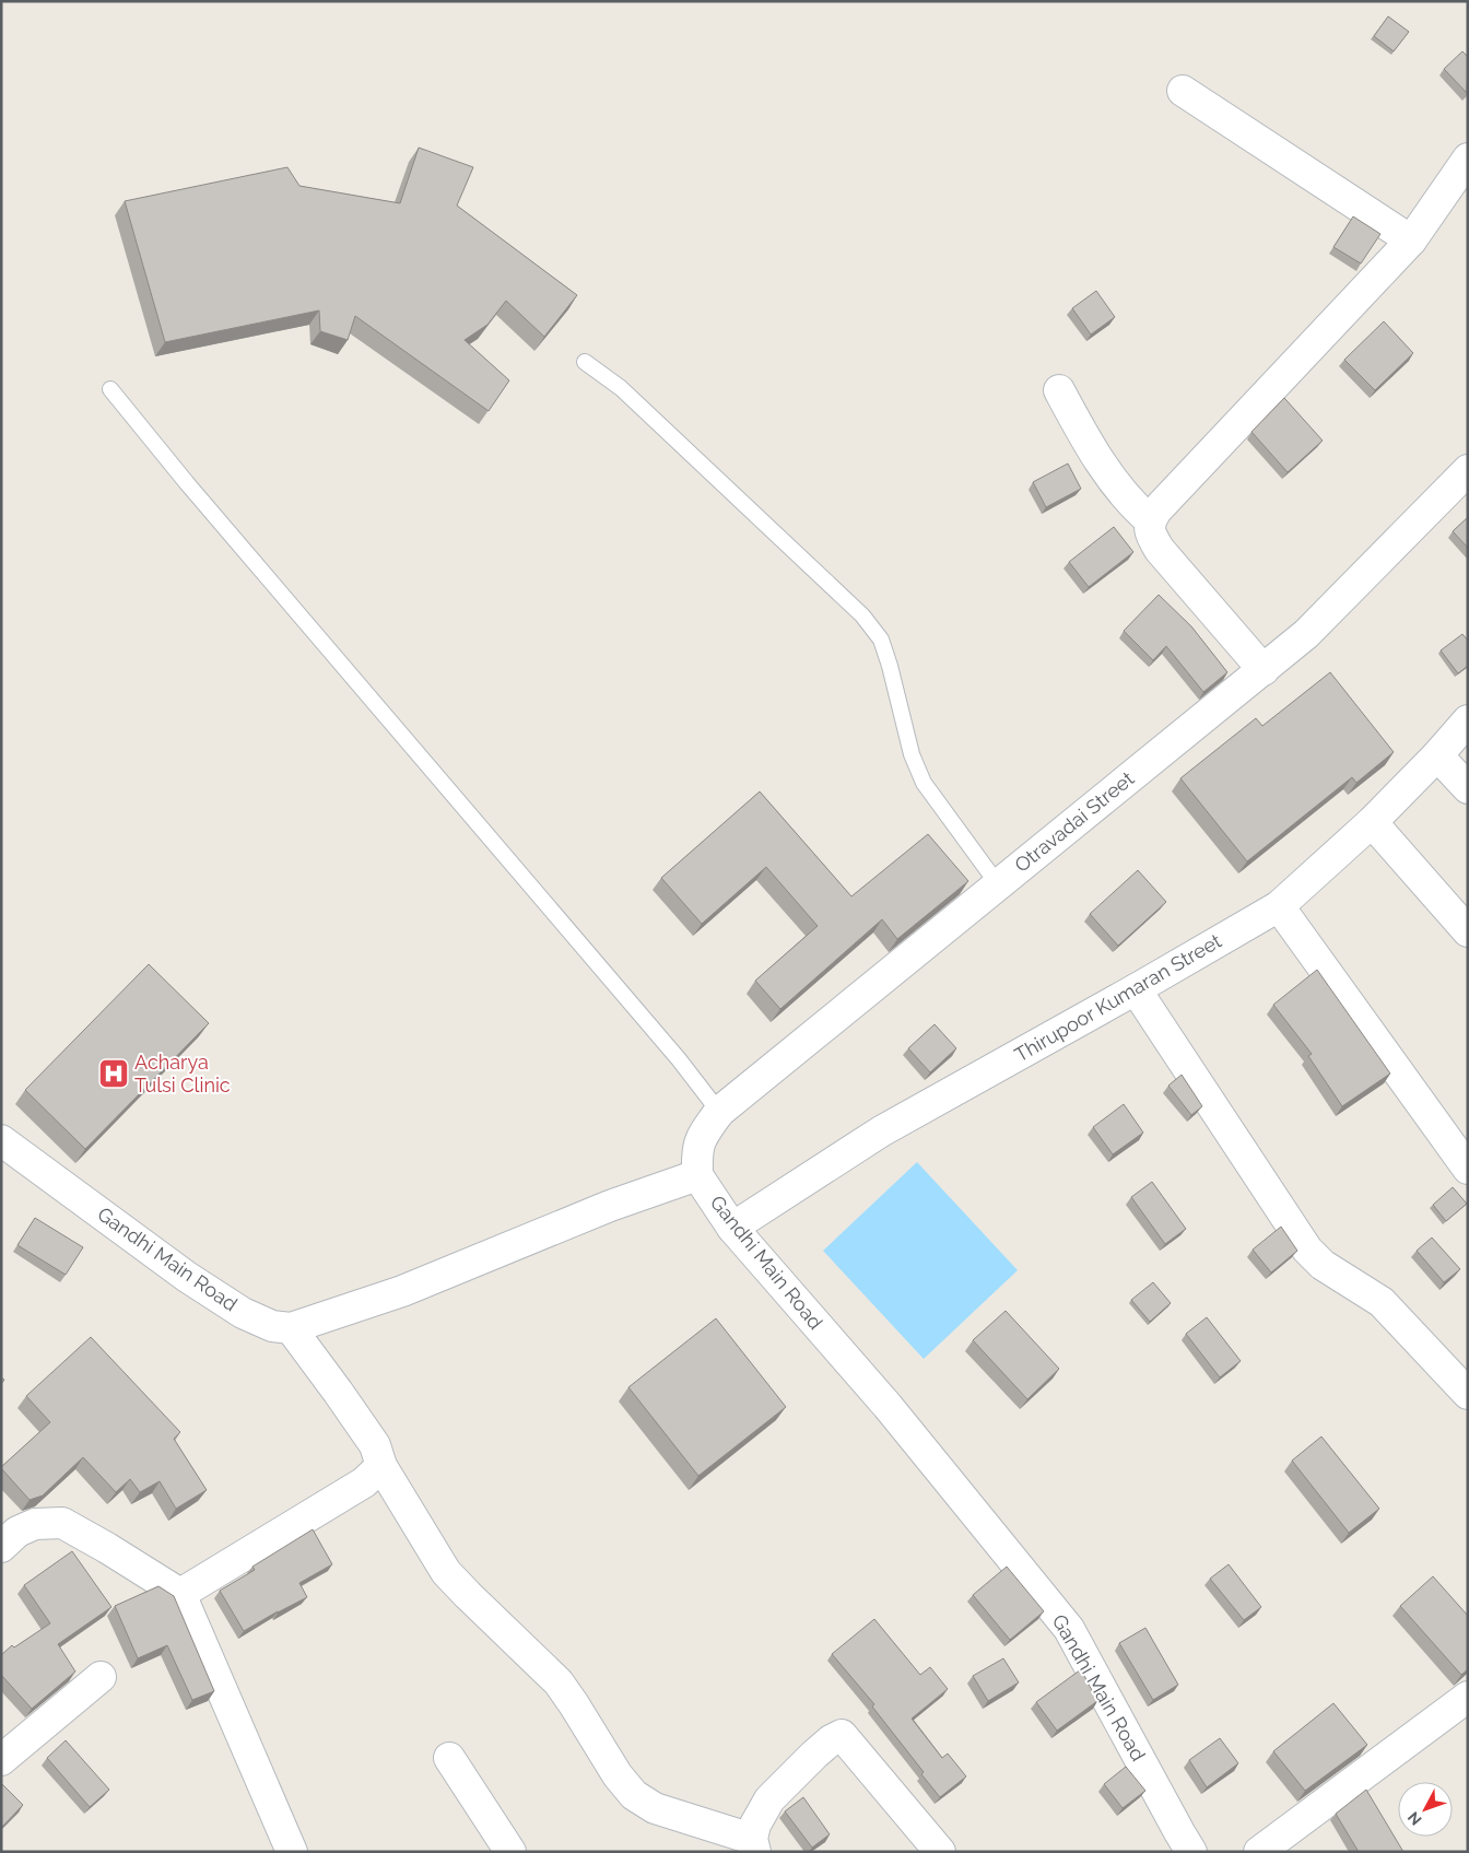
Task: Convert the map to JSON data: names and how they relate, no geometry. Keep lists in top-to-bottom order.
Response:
{
  "streets": {
    "street": ["Otravadai Street", "Thirupoor Kumaran Street", "Gandhi Main Road"]
  },
  "crossings": [
    ["Otravadai Street", "Gandhi Main Road"],
    ["Thirupoor Kumaran Street", "Gandhi Main Road"]
  ],
  "places": {
    "hospital": ["Acharya Tulsi Clinic"]
  },
  "north": "bottom left"
}
